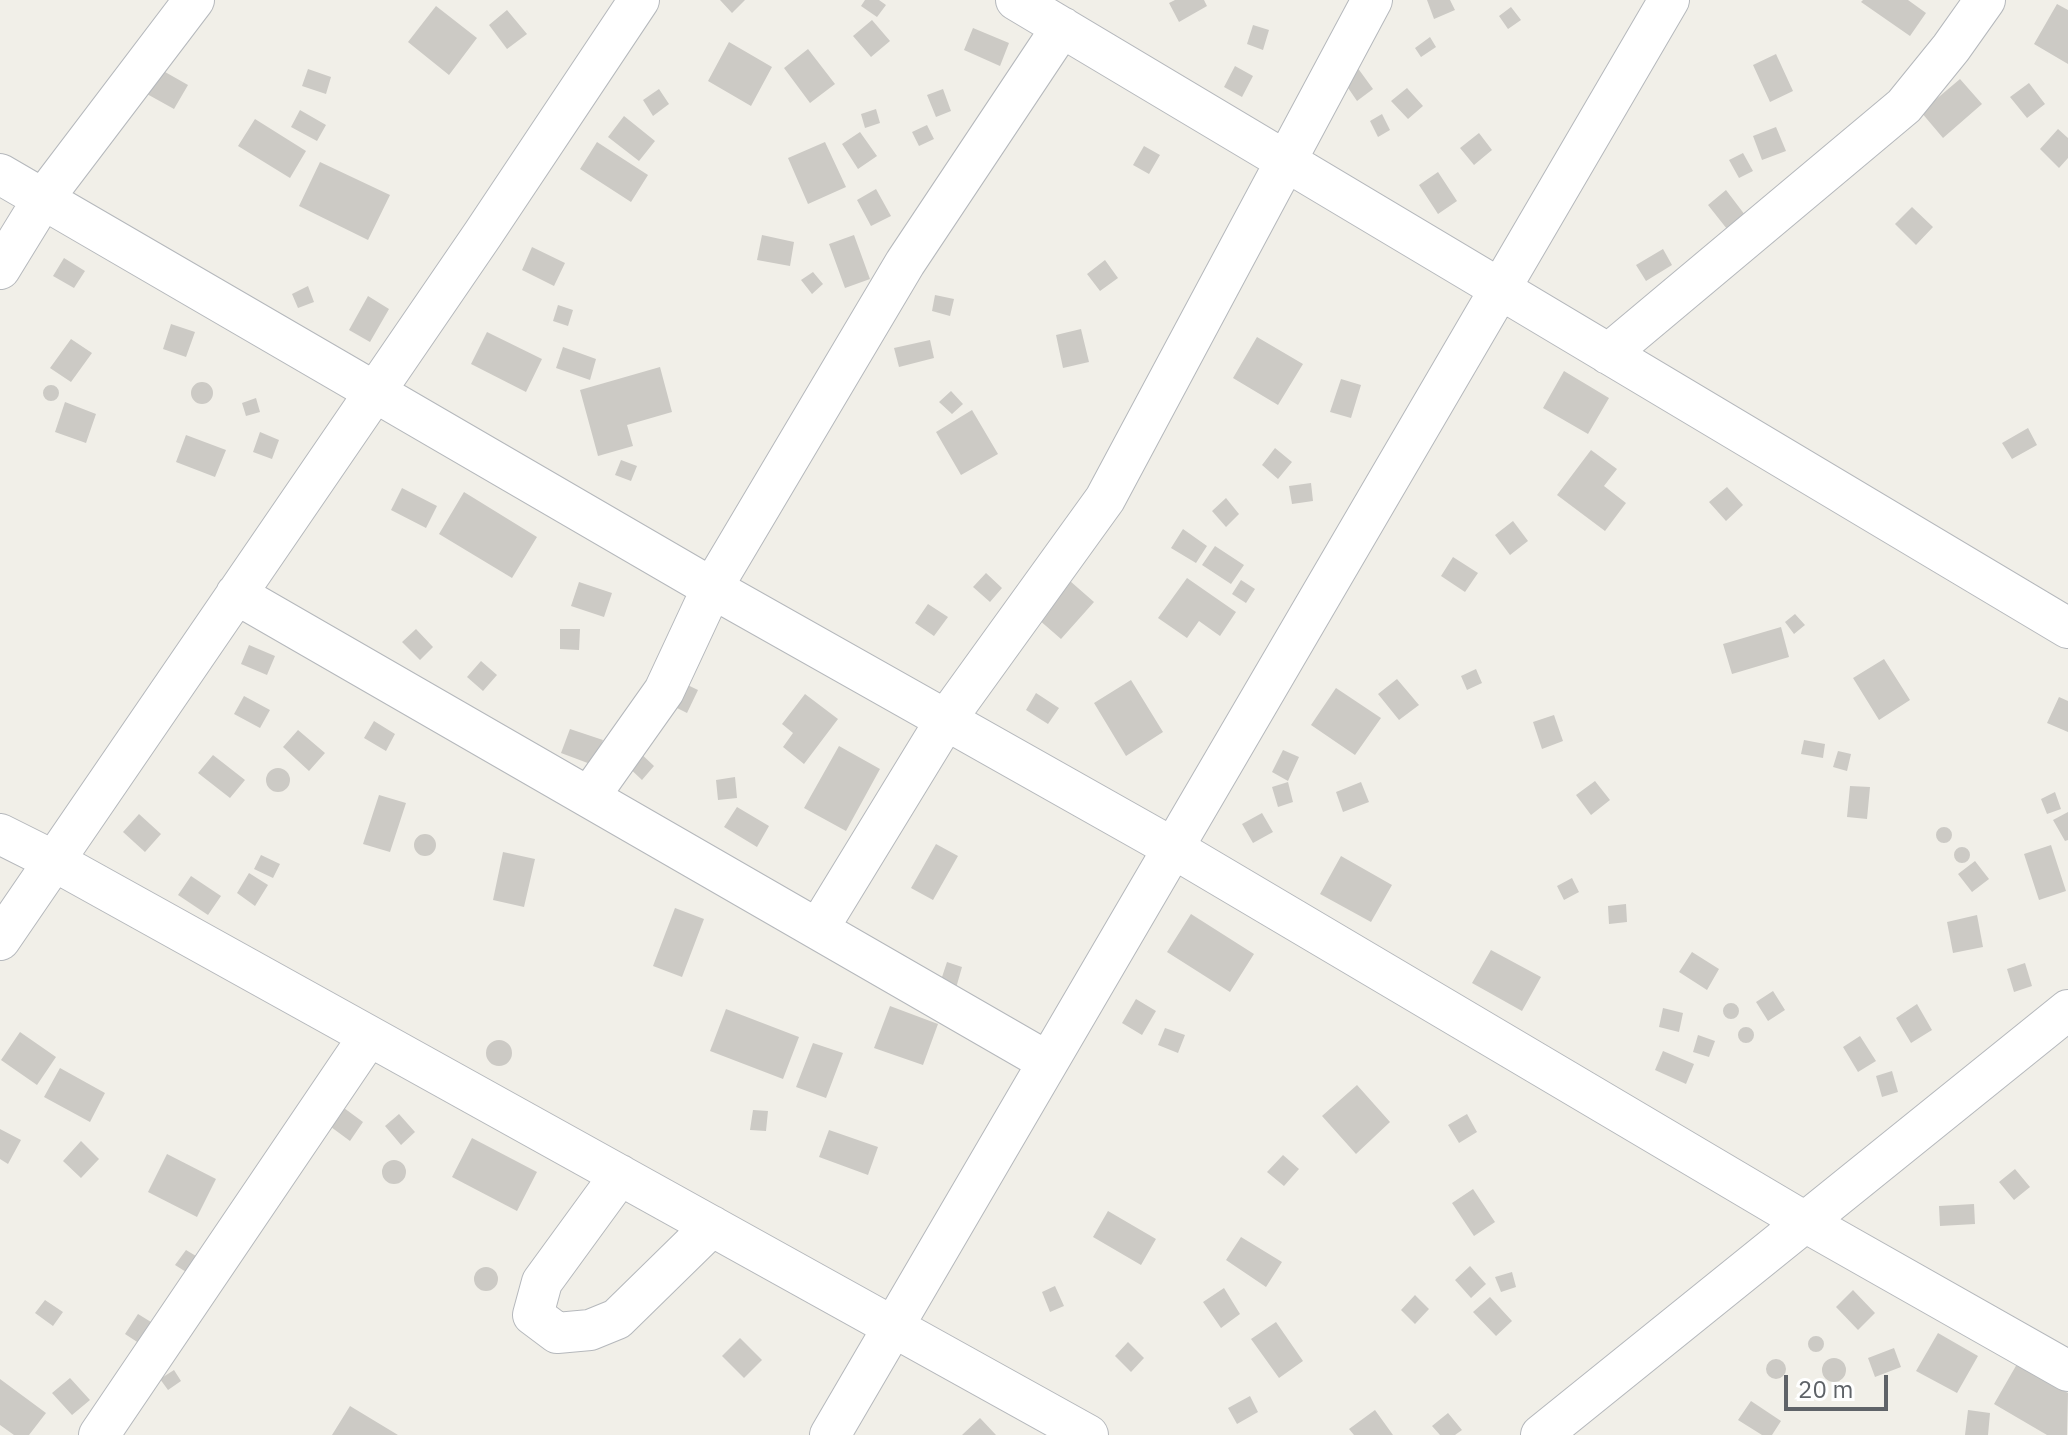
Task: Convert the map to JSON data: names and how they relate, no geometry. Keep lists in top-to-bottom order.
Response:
{
  "scale_bar": "20 m"
}
